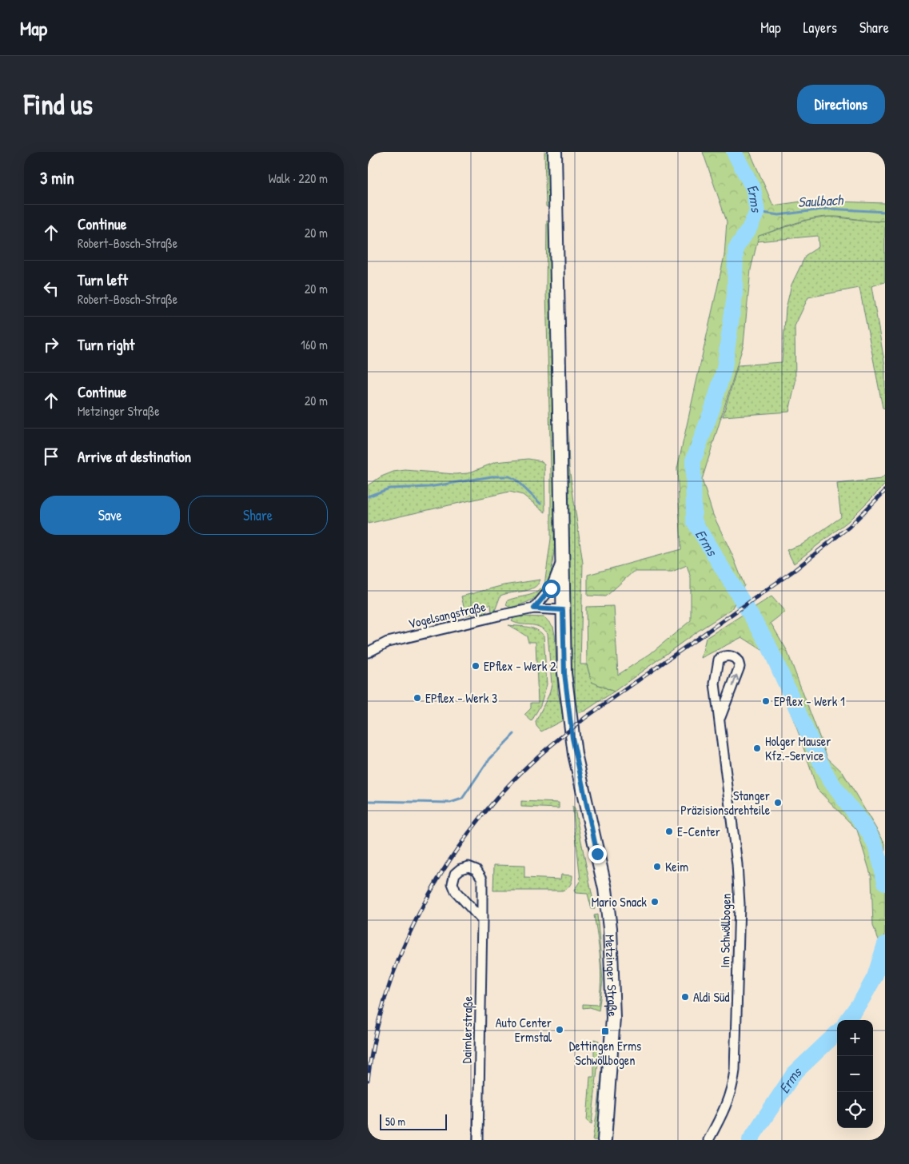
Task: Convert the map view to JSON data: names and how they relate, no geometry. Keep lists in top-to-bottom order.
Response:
{
  "streets": {
    "street": [
      "Vogelsangstraße",
      "Im Schwöllbogen",
      "Metzinger Straße",
      "Daimlerstraße"
    ]
  },
  "crossings": [
    ["Vogelsangstraße", "Metzinger Straße"]
  ],
  "water": ["Erms", "Saulbach"],
  "places": {
    "other": [
      "EPflex - Werk 2",
      "EPflex - Werk 3",
      "EPflex - Werk 1",
      "Holger Mauser Kfz.-Service",
      "Stanger Präzisionsdrehteile",
      "E-Center",
      "Keim",
      "Mario Snack",
      "Aldi Süd",
      "Auto Center Ermstal"
    ],
    "transit": ["Dettingen Erms Schwöllbogen"]
  },
  "scale_bar": "50 m",
  "page": {
    "header": "Map",
    "nav": ["Map", "Layers", "Share"],
    "buttons": [
      "Directions",
      ["Save", "Share"]
    ],
    "title": "Find us",
    "heading": ["3 min", "Walk · 220 m"],
    "list": [
      ["Continue", "Robert-Bosch-Straße", "20 m"],
      ["Turn left", "Robert-Bosch-Straße", "20 m"],
      ["Turn right", "160 m"],
      ["Continue", "Metzinger Straße", "20 m"],
      "Arrive at destination"
    ],
    "map_buttons": ["+", "−"],
    "scale": "50 m"
  }
}
